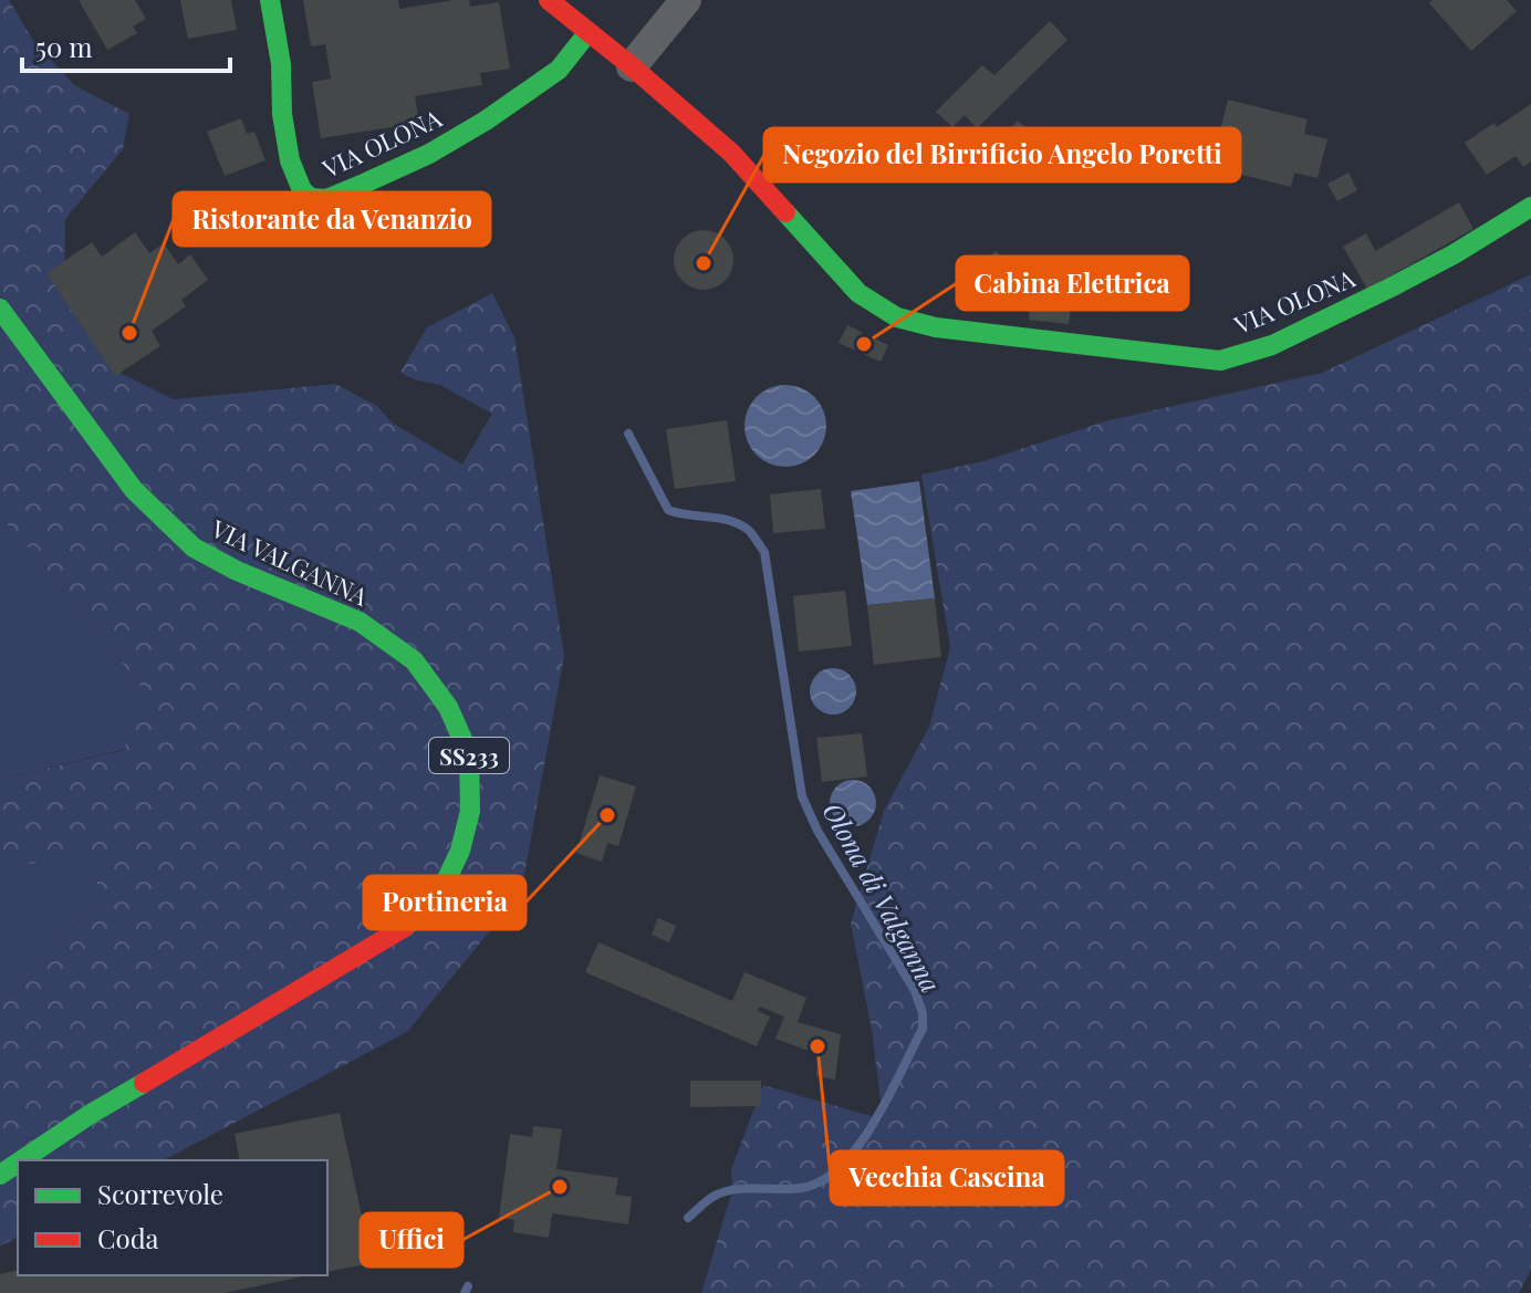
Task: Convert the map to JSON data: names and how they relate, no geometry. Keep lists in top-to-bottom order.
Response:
{
  "streets": {
    "street": ["VIA OLONA", "VIA VALGANNA", "SS233"]
  },
  "water": ["Olona di Valganna"],
  "places": [
    "Negozio del Birrificio Angelo Poretti",
    "Ristorante da Venanzio",
    "Cabina Elettrica",
    "Portineria",
    "Vecchia Cascina",
    "Uffici"
  ],
  "legend": ["Scorrevole", "Coda"],
  "scale_bar": "50 m"
}
